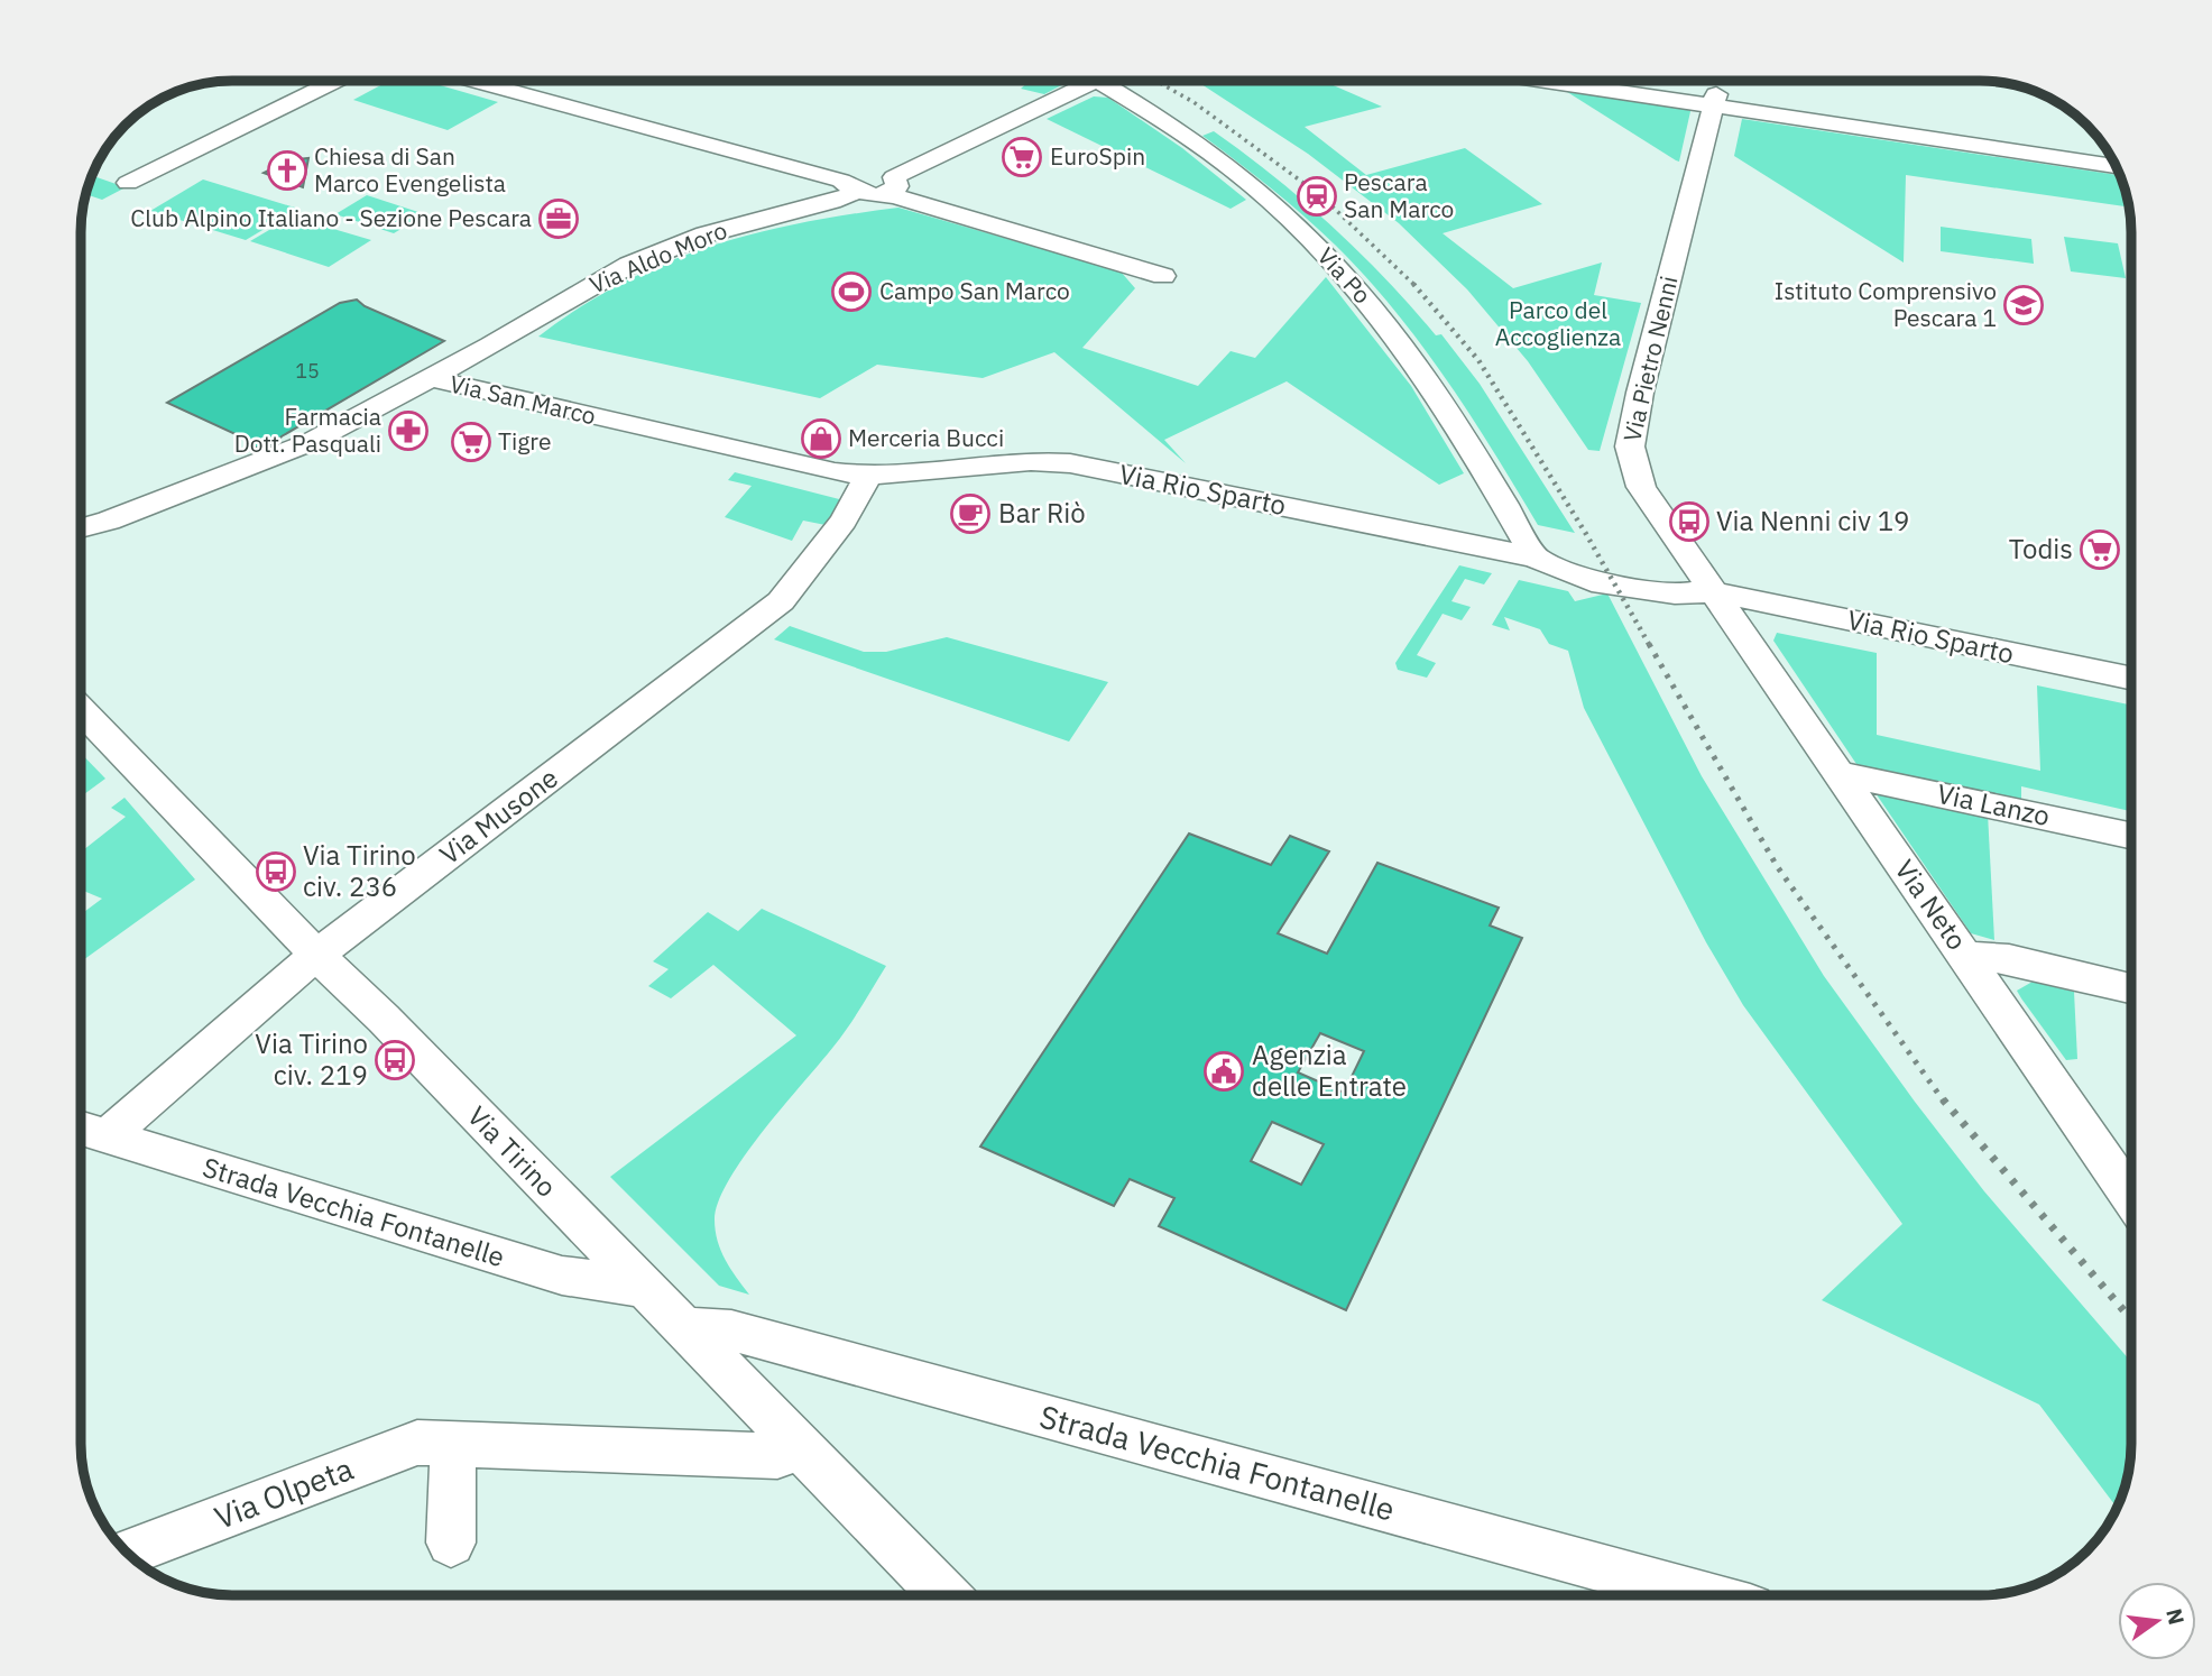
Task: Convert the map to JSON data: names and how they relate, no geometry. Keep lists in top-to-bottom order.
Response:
{
  "streets": {
    "street": [
      "Via Aldo Moro",
      "Via Po",
      "Via Pietro Nenni",
      "Via San Marco",
      "Via Rio Sparto",
      "Via Lanzo",
      "Via Musone",
      "Via Neto",
      "Via Tirino",
      "Strada Vecchia Fontanelle",
      "Via Olpeta"
    ]
  },
  "crossings": [
    ["Via Aldo Moro", "Via San Marco"],
    ["Via Po", "Via Rio Sparto"],
    ["Via Pietro Nenni", "Via Rio Sparto"],
    ["Via Pietro Nenni", "Via Neto"],
    ["Via San Marco", "Via Rio Sparto"],
    ["Via San Marco", "Via Musone"],
    ["Via Rio Sparto", "Via Musone"],
    ["Via Rio Sparto", "Via Neto"],
    ["Via Lanzo", "Via Neto"],
    ["Via Musone", "Via Tirino"],
    ["Via Musone", "Strada Vecchia Fontanelle"],
    ["Via Tirino", "Strada Vecchia Fontanelle"],
    ["Via Tirino", "Via Olpeta"]
  ],
  "parks": ["Parco del Accoglienza"],
  "places": {
    "supermarket": ["EuroSpin", "Tigre", "Todis"],
    "church": ["Chiesa di San Marco Evengelista"],
    "station": ["Pescara San Marco"],
    "office": ["Club Alpino Italiano - Sezione Pescara"],
    "sports": ["Campo San Marco"],
    "school or university": ["Istituto Comprensivo Pescara 1"],
    "pharmacy": ["Farmacia Dott. Pasquali"],
    "shop": ["Merceria Bucci"],
    "cafe": ["Bar Riò"],
    "bus stop": ["Via Nenni civ 19", "Via Tirino civ. 236", "Via Tirino civ. 219"],
    "public building": ["Agenzia delle Entrate"]
  },
  "house_numbers": ["15"],
  "north": "right"
}
